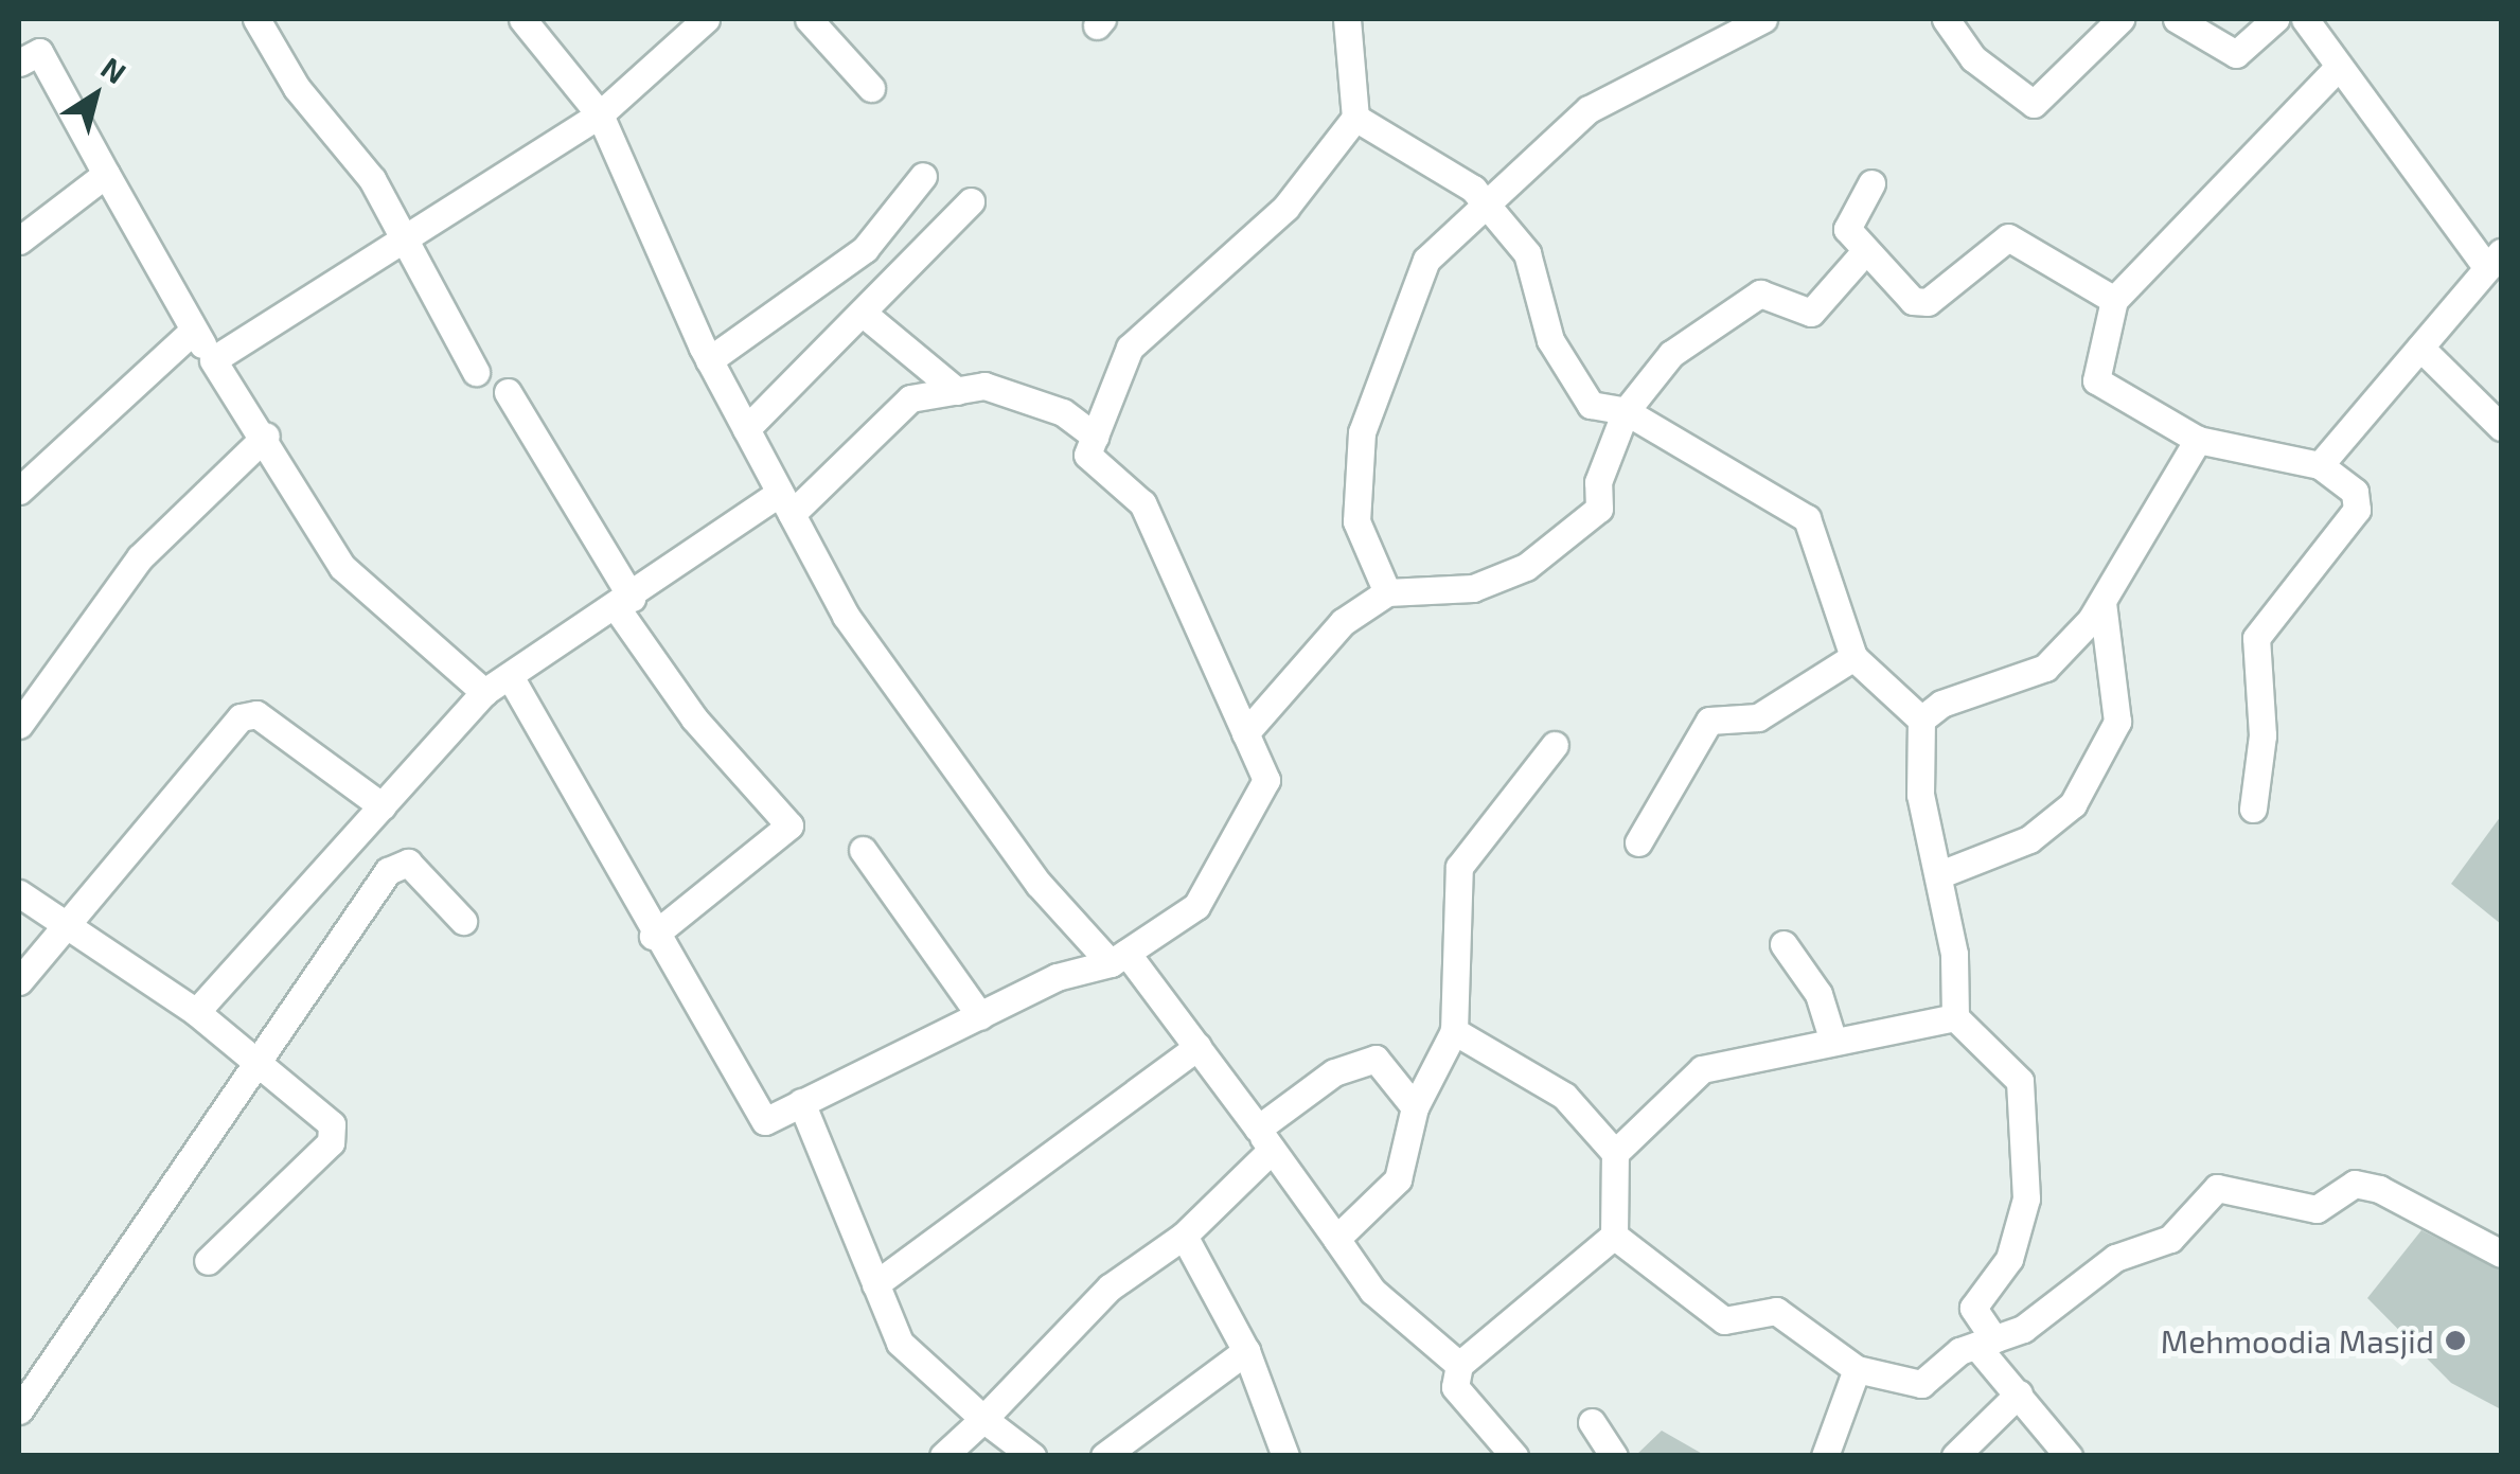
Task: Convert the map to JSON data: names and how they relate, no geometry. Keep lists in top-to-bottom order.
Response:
{
  "places": ["Mehmoodia Masjid"],
  "north": "top right"
}
